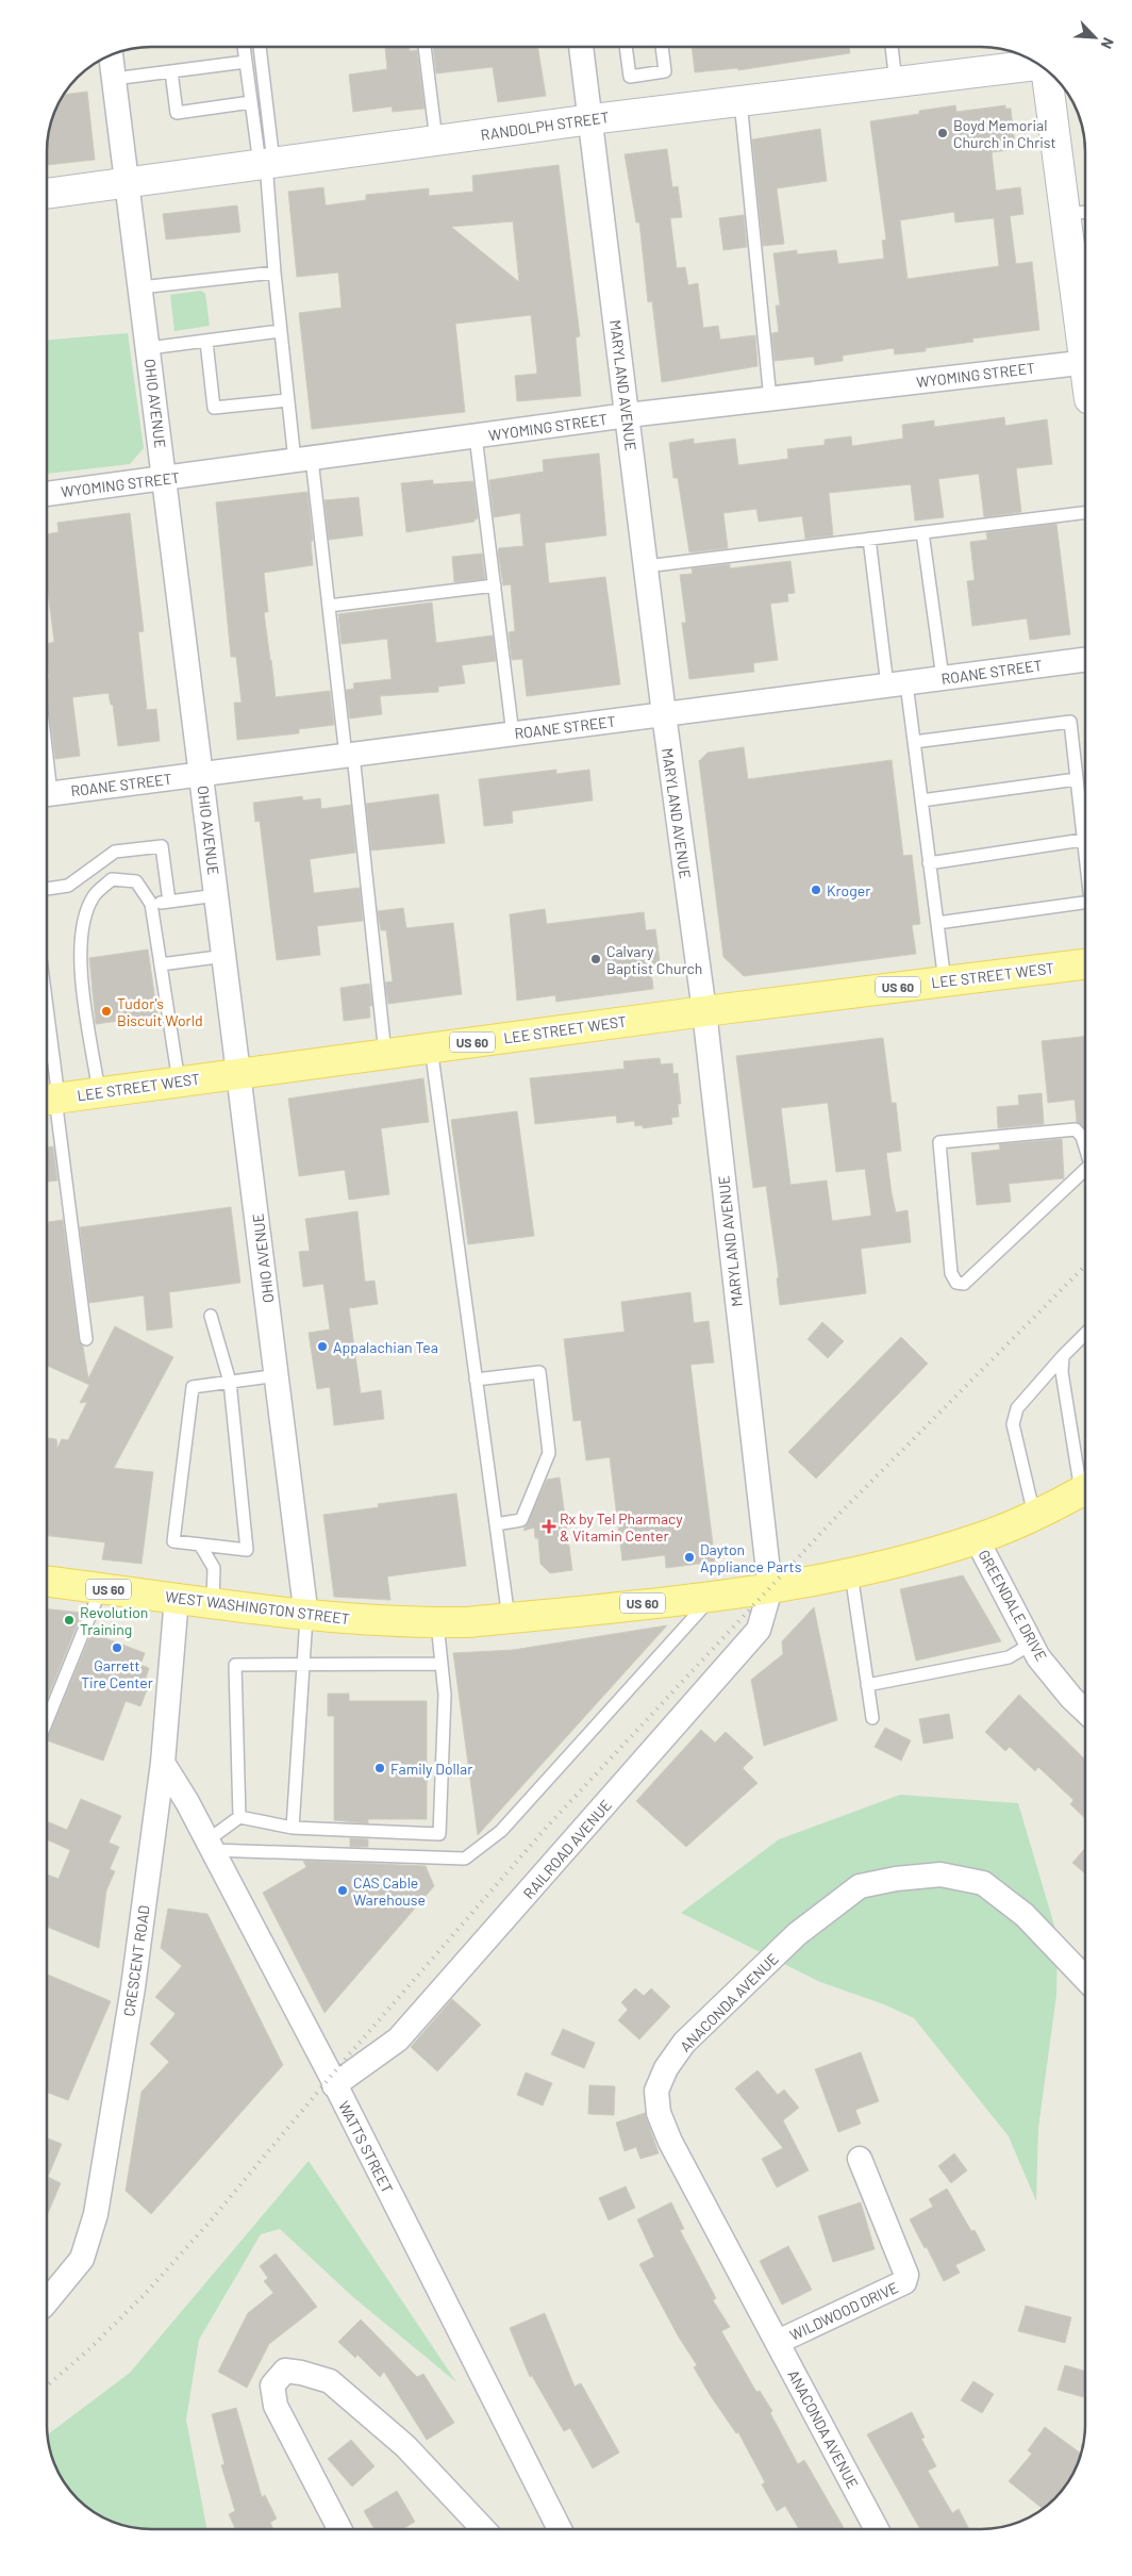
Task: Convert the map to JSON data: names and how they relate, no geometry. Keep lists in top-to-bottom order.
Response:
{
  "streets": {
    "main road": [
      "RANDOLPH STREET",
      "LEE STREET WEST",
      "US 60",
      "WEST WASHINGTON STREET"
    ],
    "street": [
      "WYOMING STREET",
      "MARYLAND AVENUE",
      "OHIO AVENUE",
      "ROANE STREET",
      "GREENDALE DRIVE",
      "RAILROAD AVENUE",
      "CRESCENT ROAD",
      "ANACONDA AVENUE",
      "WATTS STREET",
      "WILDWOOD DRIVE"
    ]
  },
  "crossings": [
    ["RANDOLPH STREET", "MARYLAND AVENUE"],
    ["RANDOLPH STREET", "OHIO AVENUE"],
    ["WYOMING STREET", "MARYLAND AVENUE"],
    ["WYOMING STREET", "OHIO AVENUE"],
    ["MARYLAND AVENUE", "ROANE STREET"],
    ["MARYLAND AVENUE", "LEE STREET WEST"],
    ["MARYLAND AVENUE", "WEST WASHINGTON STREET"],
    ["MARYLAND AVENUE", "RAILROAD AVENUE"],
    ["OHIO AVENUE", "ROANE STREET"],
    ["OHIO AVENUE", "LEE STREET WEST"],
    ["OHIO AVENUE", "WEST WASHINGTON STREET"],
    ["GREENDALE DRIVE", "WEST WASHINGTON STREET"],
    ["WEST WASHINGTON STREET", "RAILROAD AVENUE"],
    ["WEST WASHINGTON STREET", "CRESCENT ROAD"],
    ["RAILROAD AVENUE", "WATTS STREET"],
    ["CRESCENT ROAD", "WATTS STREET"],
    ["ANACONDA AVENUE", "WILDWOOD DRIVE"]
  ],
  "places": {
    "other": [
      "Boyd Memorial Church in Christ",
      "Kroger",
      "Calvary Baptist Church",
      "Tudor's Biscuit World",
      "Appalachian Tea",
      "Dayton Appliance Parts",
      "Revolution Training",
      "Garrett Tire Center",
      "Family Dollar",
      "CAS Cable Warehouse"
    ],
    "health": ["Rx by Tel Pharmacy & Vitamin Center"]
  },
  "north": "bottom right"
}
